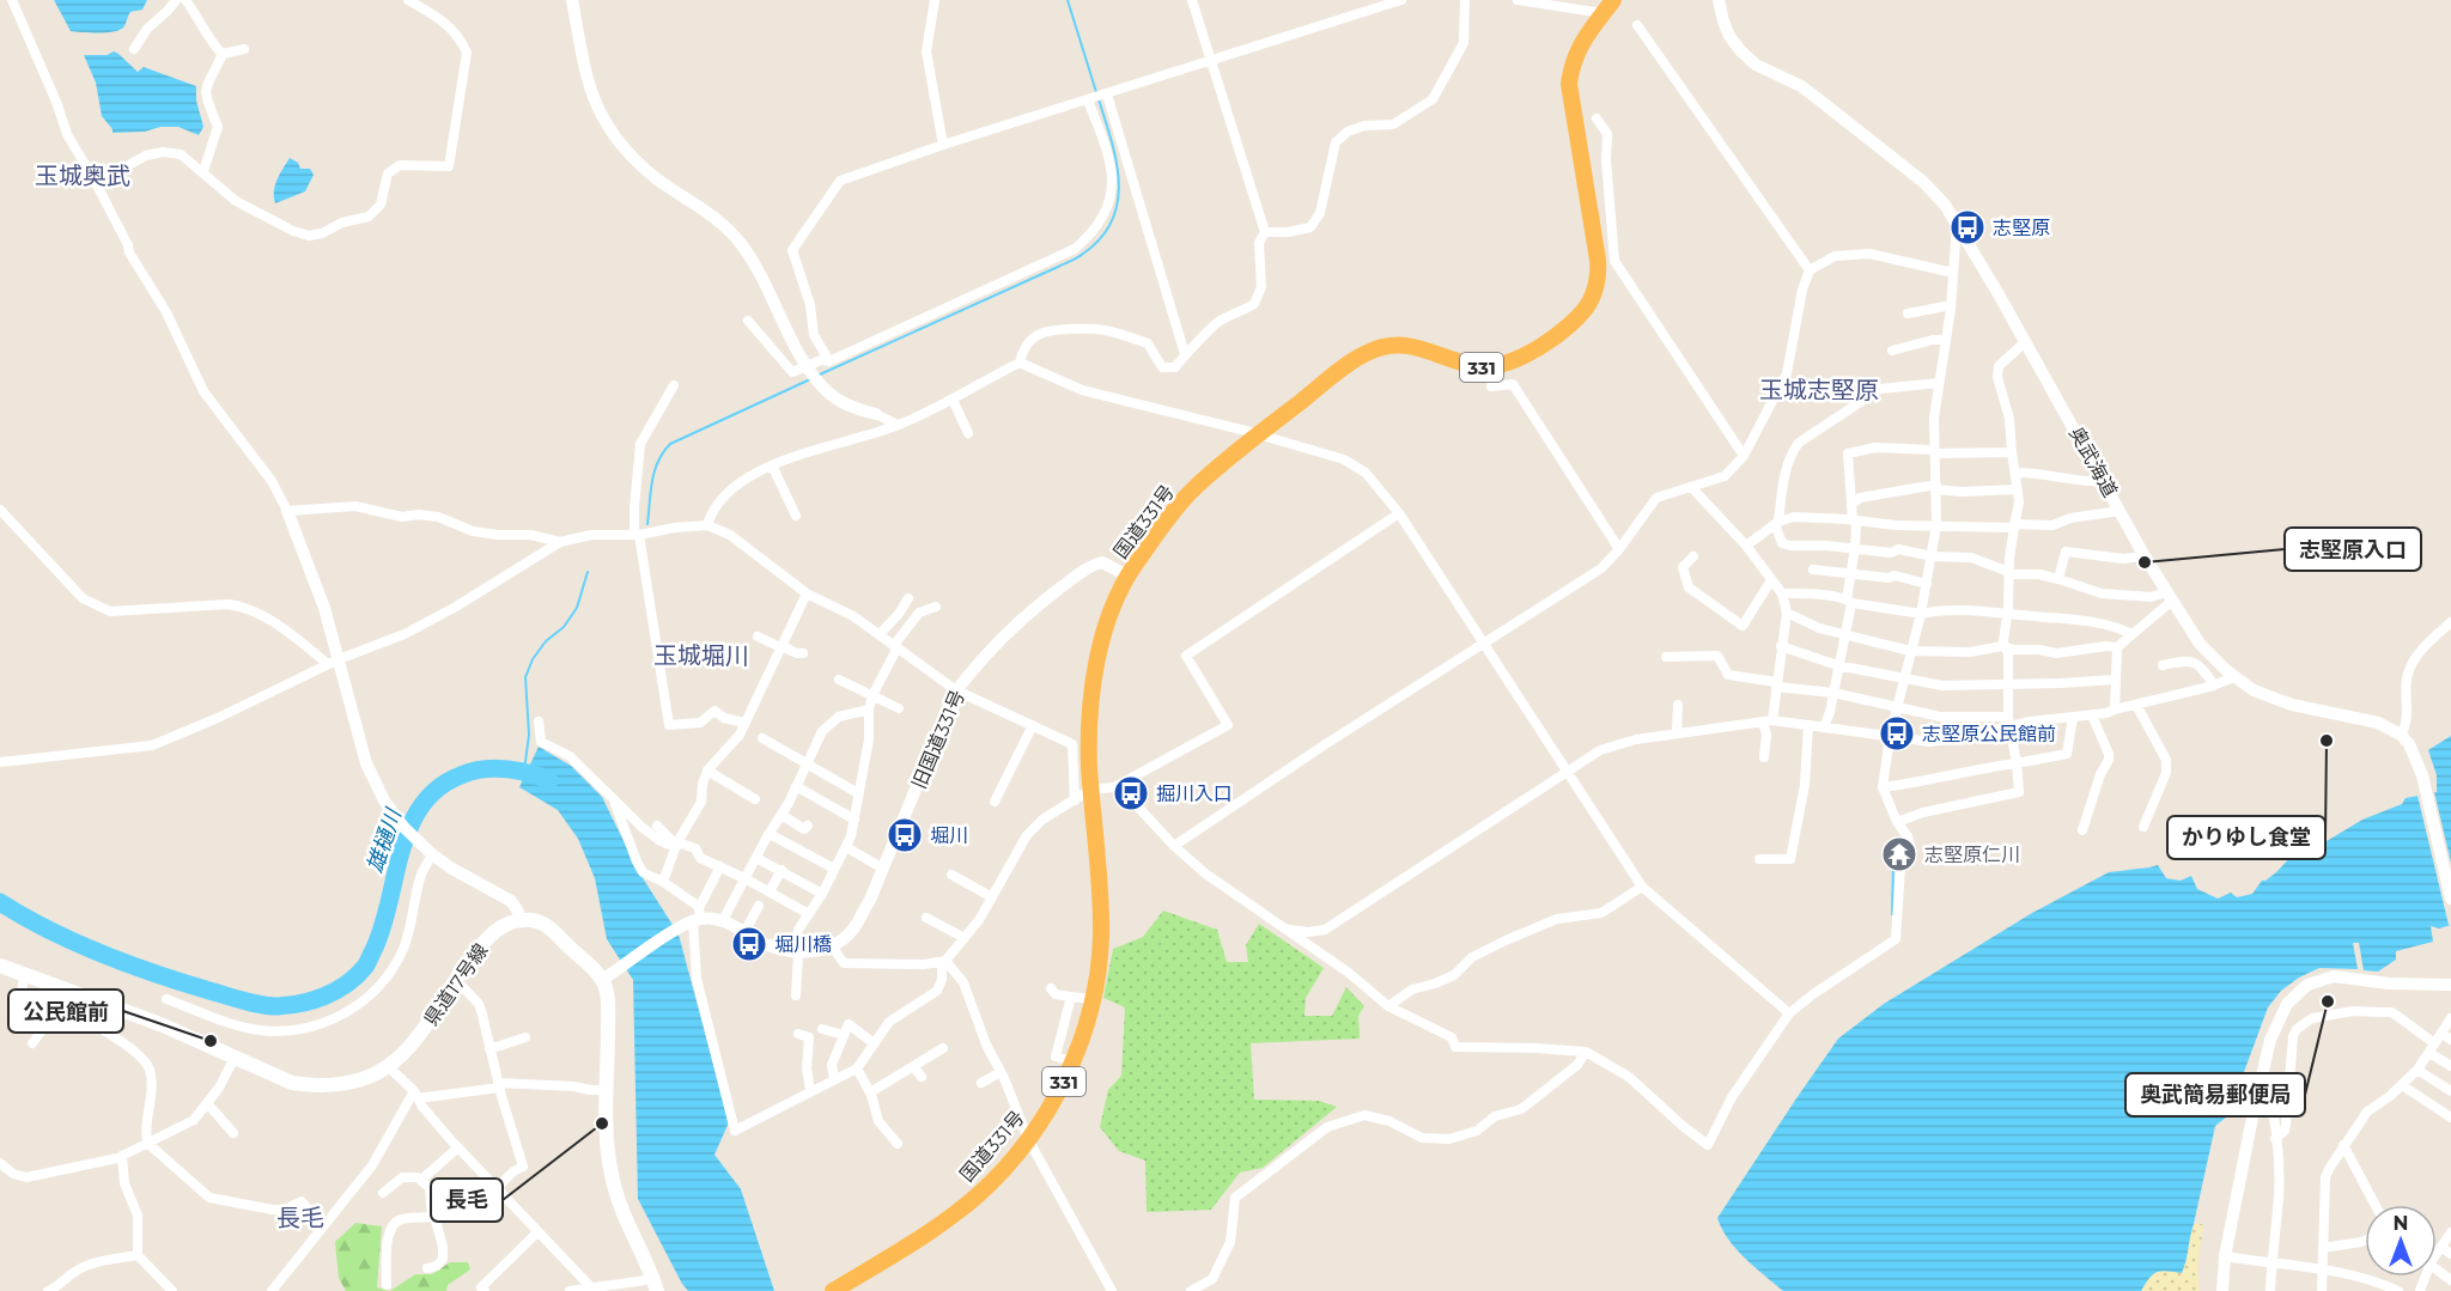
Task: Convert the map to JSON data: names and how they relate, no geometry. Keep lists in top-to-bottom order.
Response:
{
  "streets": {
    "highway": ["331", "国道331号"],
    "main road": ["県道17号線"],
    "street": ["奥武海道", "旧国道331号"]
  },
  "crossings": [
    ["国道331号", "旧国道331号"]
  ],
  "districts": [
    "玉城奥武",
    "玉城志堅原",
    "玉城堀川",
    "長毛"
  ],
  "water": ["雄樋川"],
  "places": {
    "bus stop": [
      "志堅原",
      "志堅原公民館前",
      "掘川入口",
      "堀川",
      "堀川橋"
    ],
    "other": [
      "志堅原入口",
      "かりゆし食堂",
      "奥武簡易郵便局",
      "公民館前",
      "長毛"
    ],
    "temple": ["志堅原仁川"]
  },
  "north": "top"
}
